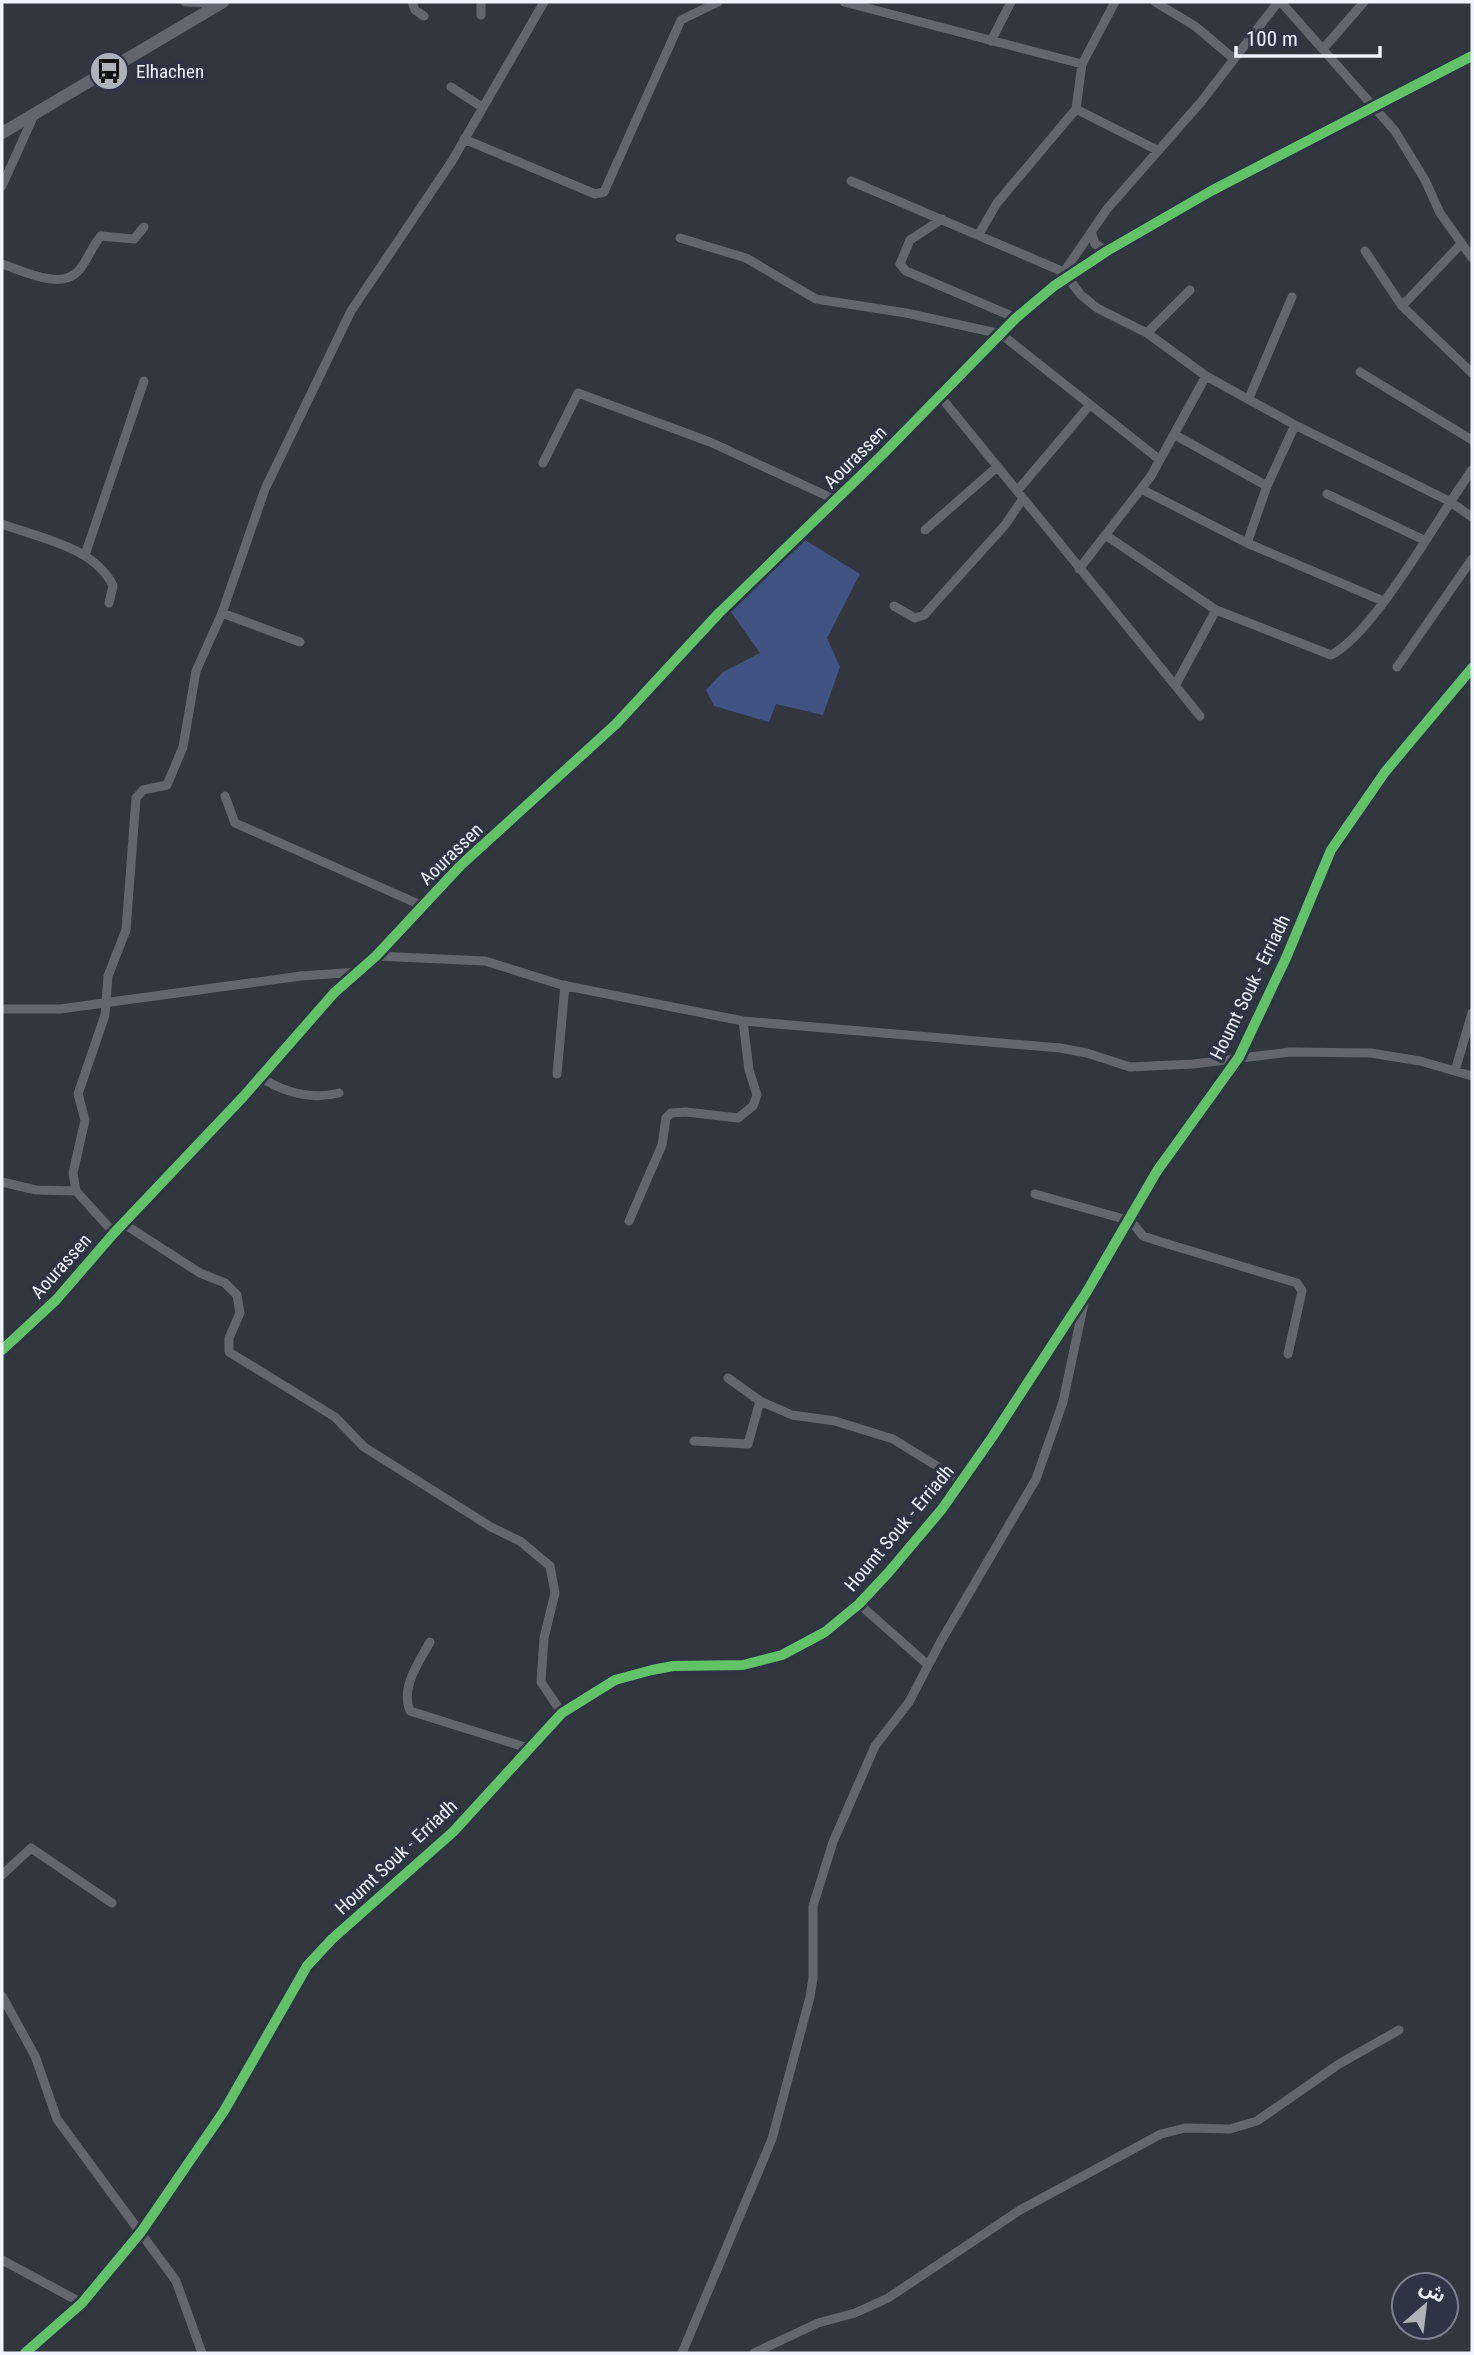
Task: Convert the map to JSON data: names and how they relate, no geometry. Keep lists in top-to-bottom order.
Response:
{
  "streets": {
    "street": ["Aourassen", "Houmt Souk - Erriadh"]
  },
  "places": {
    "bus stop": ["Elhachen"]
  },
  "scale_bar": "100 m",
  "north": "top right"
}
